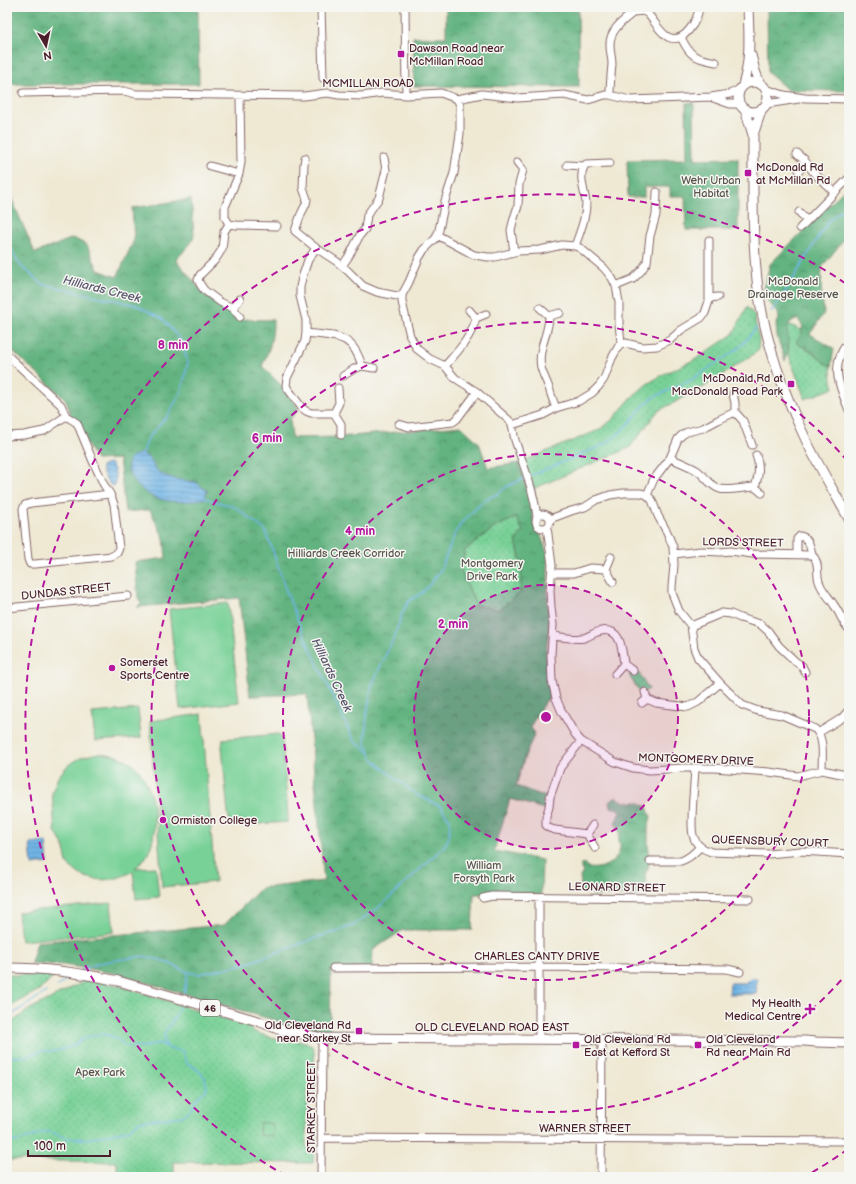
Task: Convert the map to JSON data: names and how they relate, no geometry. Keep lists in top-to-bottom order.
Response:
{
  "streets": {
    "main road": ["46", "OLD CLEVELAND ROAD EAST"],
    "street": [
      "MCMILLAN ROAD",
      "LORDS STREET",
      "DUNDAS STREET",
      "MONTGOMERY DRIVE",
      "QUEENSBURY COURT",
      "LEONARD STREET",
      "CHARLES CANTY DRIVE",
      "STARKEY STREET",
      "WARNER STREET"
    ]
  },
  "crossings": [
    ["MONTGOMERY DRIVE", "QUEENSBURY COURT"],
    ["46", "OLD CLEVELAND ROAD EAST"],
    ["46", "STARKEY STREET"],
    ["OLD CLEVELAND ROAD EAST", "STARKEY STREET"],
    ["STARKEY STREET", "WARNER STREET"]
  ],
  "water": ["Hilliards Creek"],
  "parks": [
    "Wehr Urban Habitat",
    "McDonald Drainage Reserve",
    "Hilliards Creek Corridor",
    "Montgomery Drive Park",
    "William Forsyth Park",
    "Apex Park"
  ],
  "places": {
    "transit": [
      "Dawson Road near McMillan Road",
      "McDonald Rd at McMillan Rd",
      "McDonald Rd at MacDonald Road Park",
      "Old Cleveland Rd near Starkey St",
      "Old Cleveland Rd East at Kefford St",
      "Old Cleveland Rd near Main Rd"
    ],
    "other": ["Somerset Sports Centre", "Ormiston College"],
    "health": ["My Health Medical Centre"]
  },
  "scale_bar": "100 m",
  "north": "bottom",
  "rings": [
    "8 min",
    "6 min",
    "4 min",
    "2 min"
  ]
}
